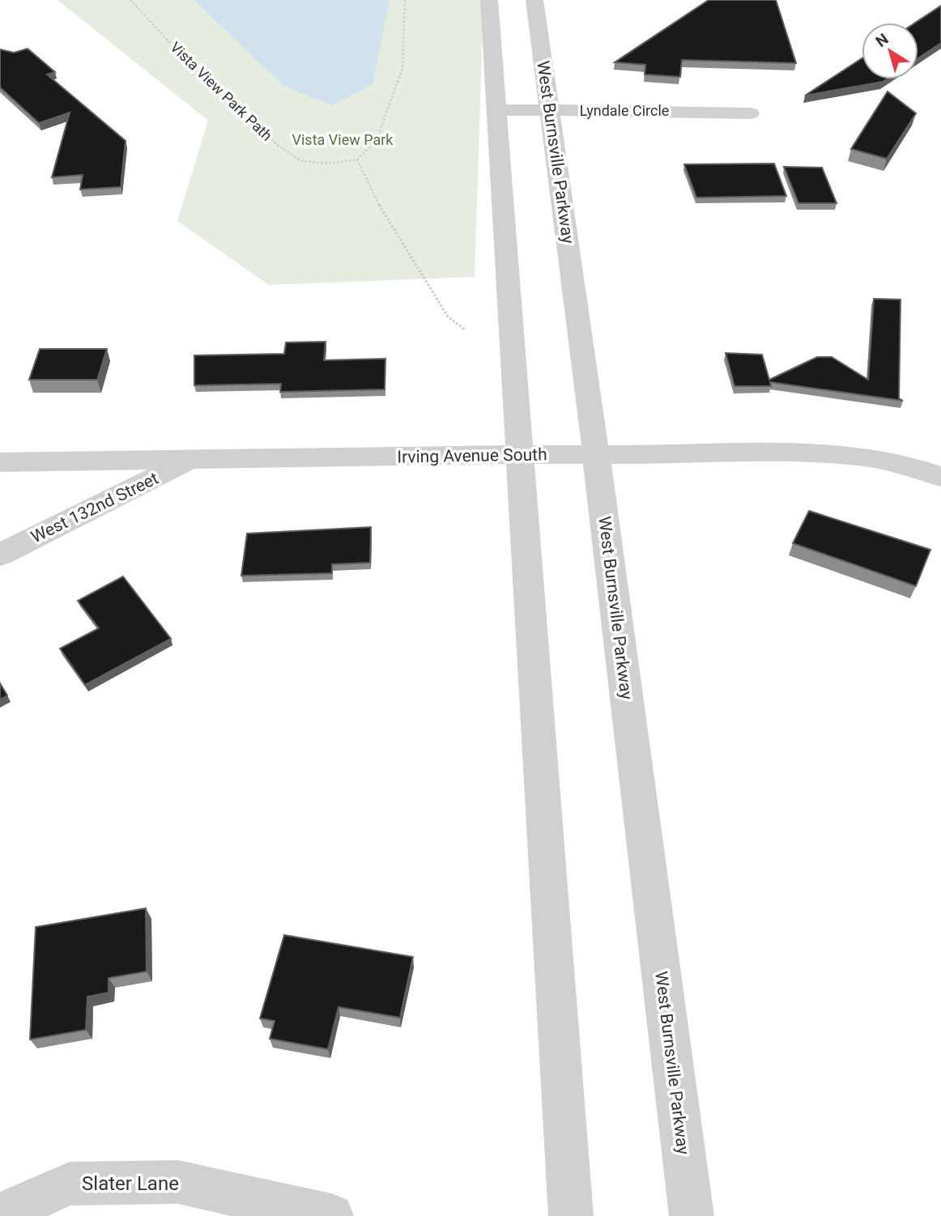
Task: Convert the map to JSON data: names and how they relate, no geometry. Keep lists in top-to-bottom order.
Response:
{
  "streets": {
    "street": [
      "Lyndale Circle",
      "West Burnsville Parkway",
      "Irving Avenue South",
      "West 132nd Street",
      "Slater Lane"
    ],
    "path": ["Vista View Park Path"]
  },
  "crossings": [
    ["Lyndale Circle", "West Burnsville Parkway"],
    ["West Burnsville Parkway", "Irving Avenue South"],
    ["Irving Avenue South", "West 132nd Street"]
  ],
  "parks": ["Vista View Park"],
  "north": "top left"
}
